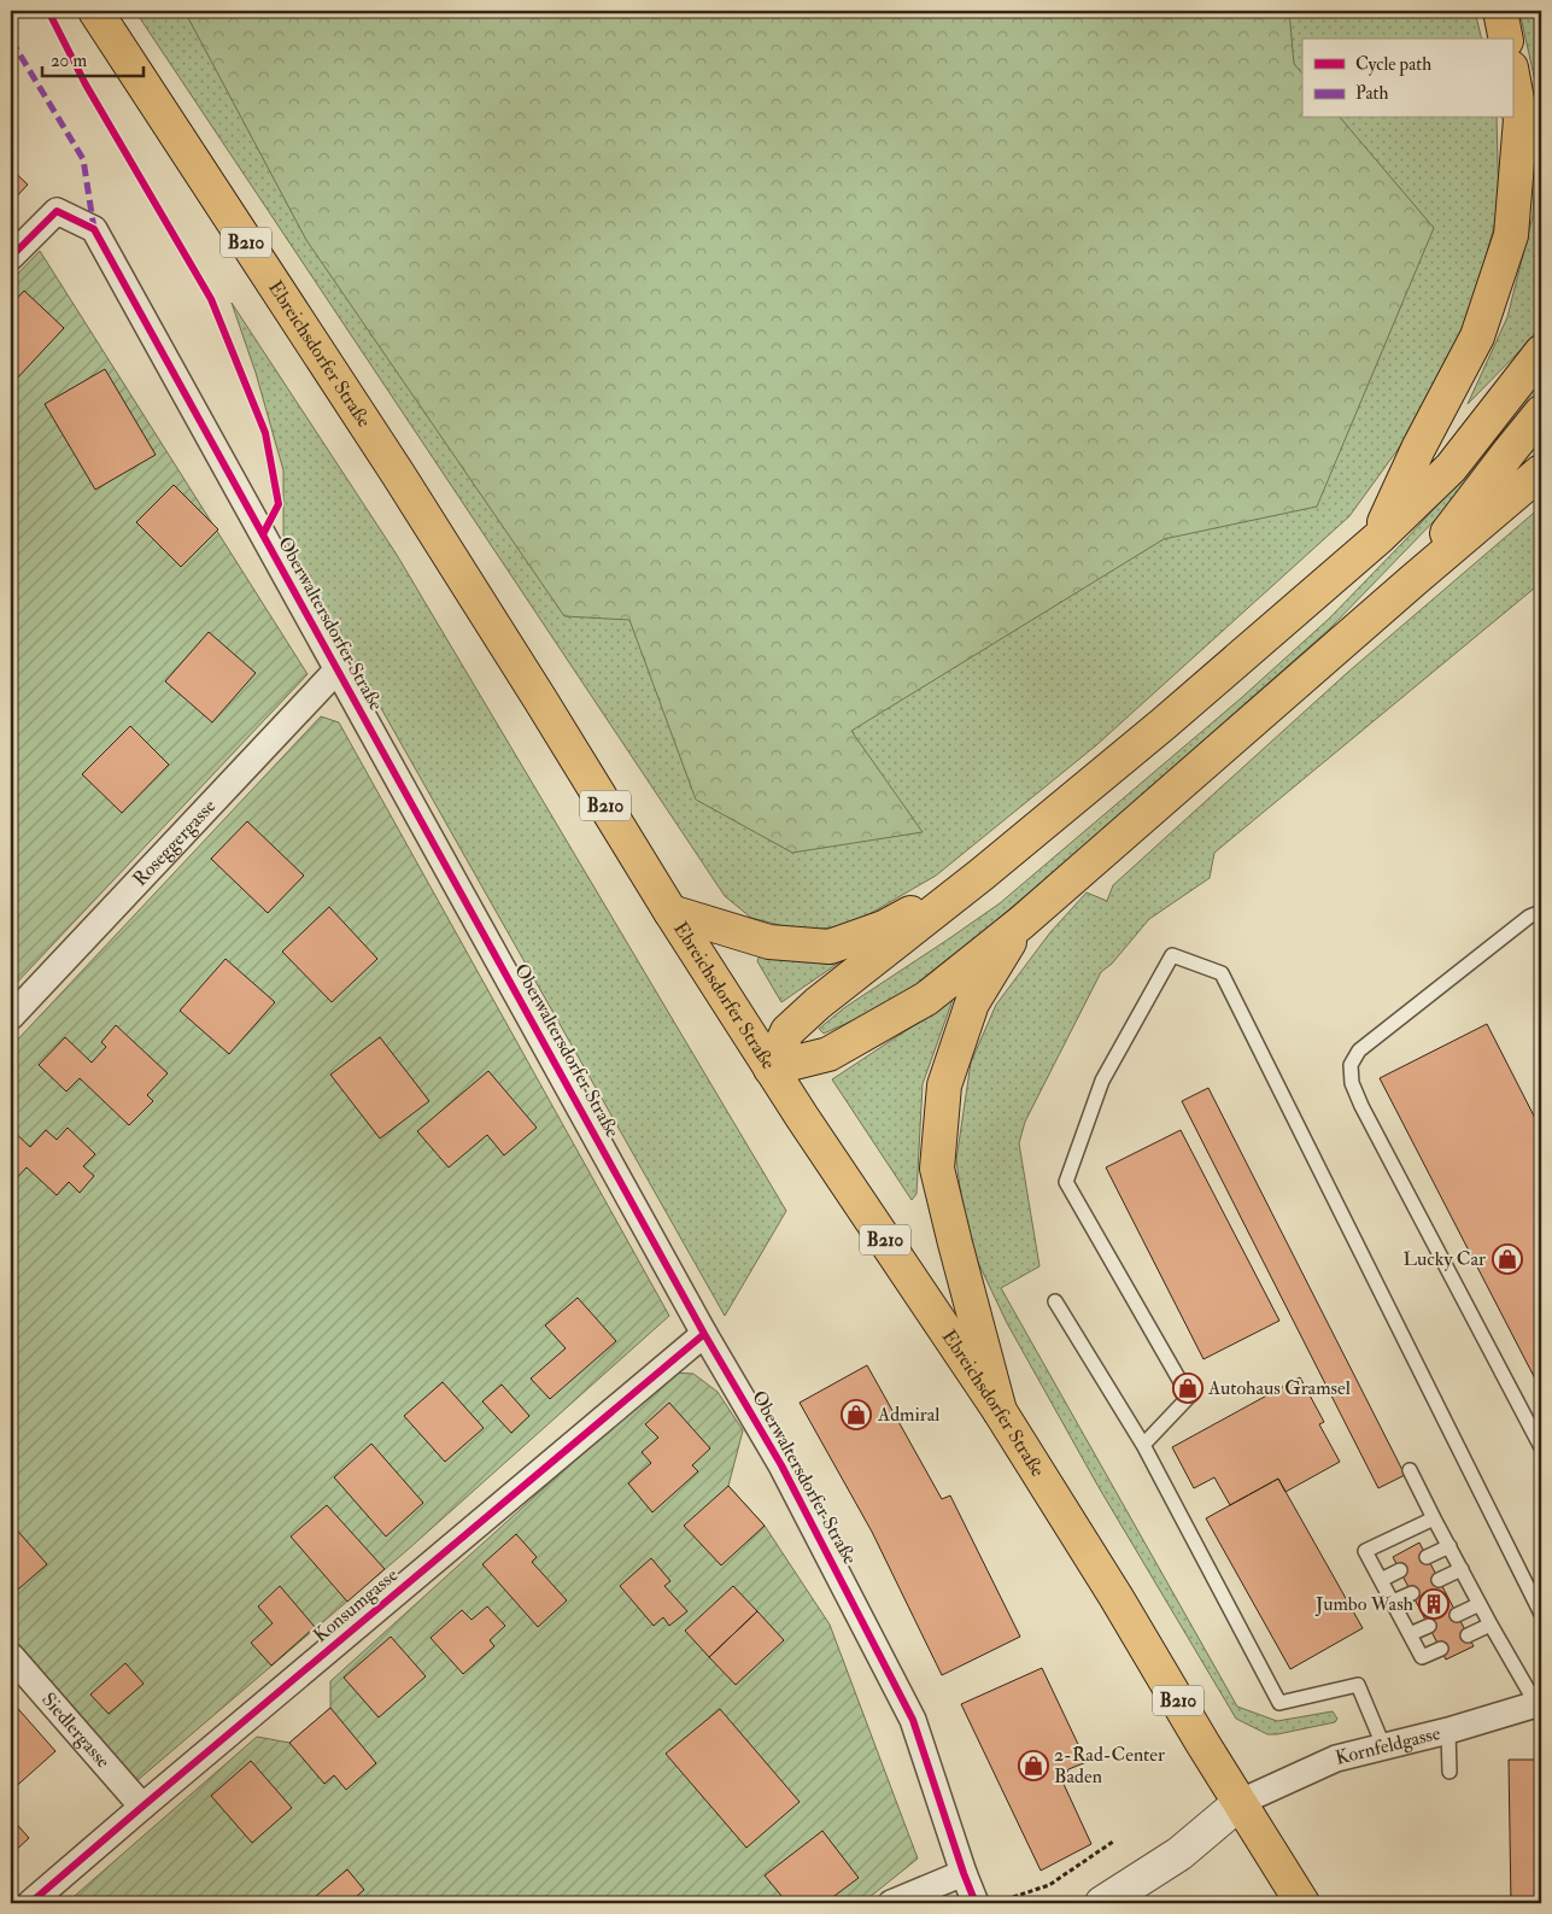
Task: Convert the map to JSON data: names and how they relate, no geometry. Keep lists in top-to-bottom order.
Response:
{
  "streets": {
    "main road": ["B210", "Ebreichsdorfer Straße"],
    "street": [
      "Oberwaltersdorfer Straße",
      "Roseggergasse",
      "Konsumgasse",
      "Siedlergasse",
      "Kornfeldgasse"
    ]
  },
  "crossings": [
    ["Ebreichsdorfer Straße", "Kornfeldgasse"],
    ["Oberwaltersdorfer Straße", "Roseggergasse"],
    ["Oberwaltersdorfer Straße", "Konsumgasse"],
    ["Konsumgasse", "Siedlergasse"]
  ],
  "places": {
    "shop": [
      "Lucky Car",
      "Autohaus Gramsel",
      "Admiral",
      "2-Rad-Center Baden"
    ],
    "building": ["Jumbo Wash"]
  },
  "legend": ["Cycle path", "Path"],
  "scale_bar": "20 m"
}
